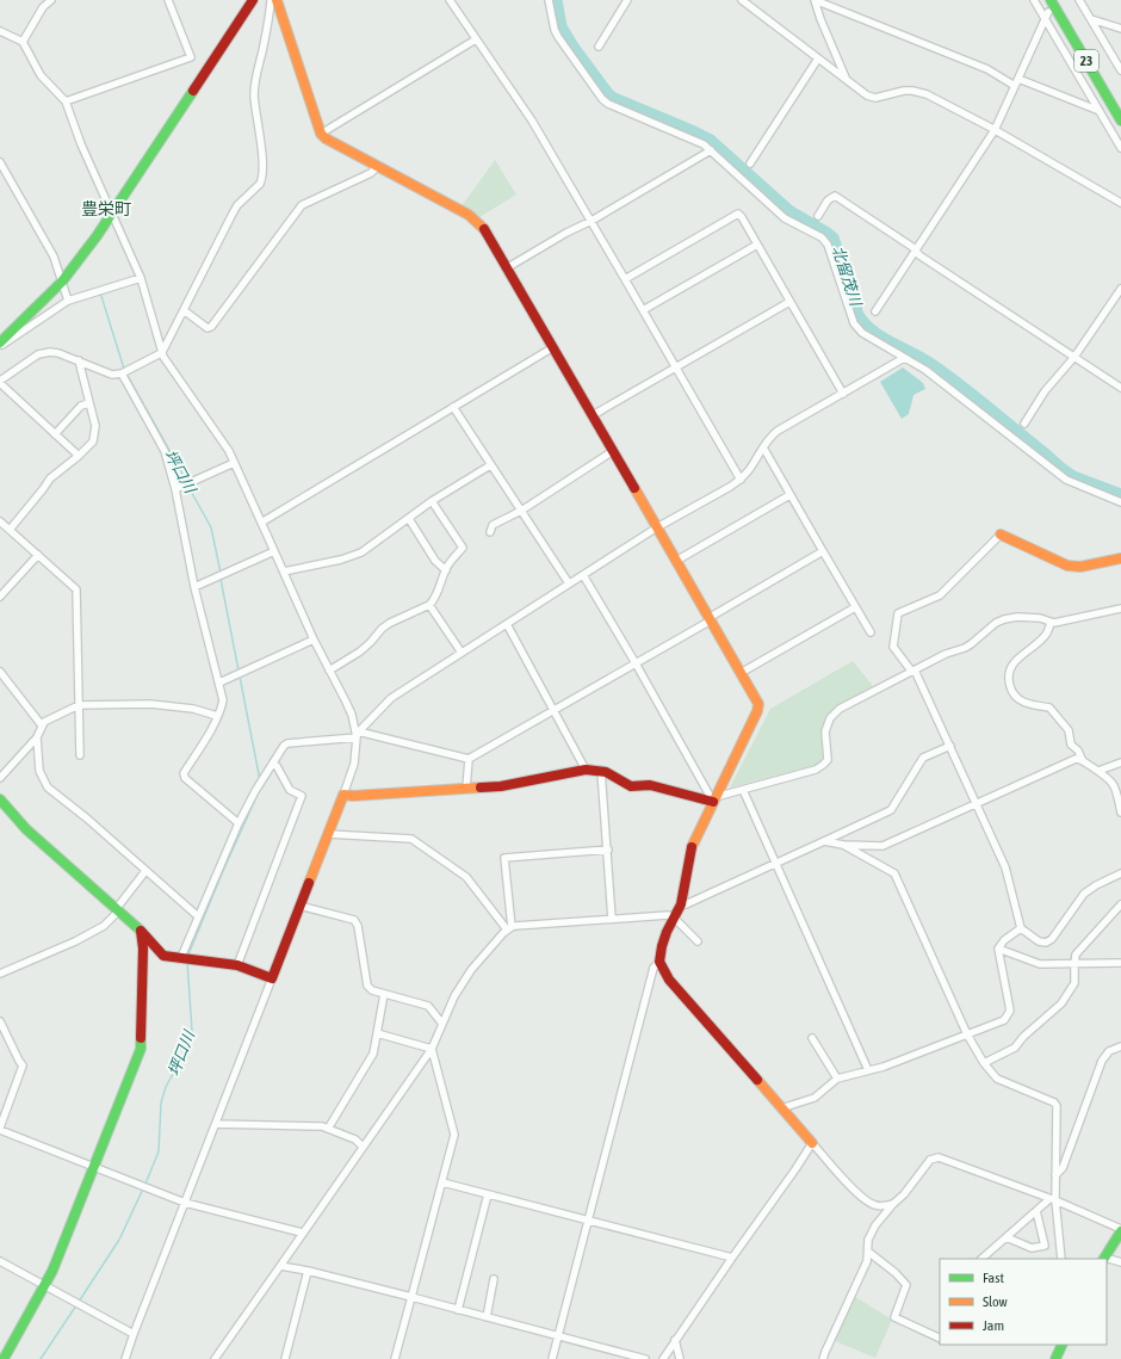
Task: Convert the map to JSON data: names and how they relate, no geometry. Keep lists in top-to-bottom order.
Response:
{
  "streets": {
    "main road": ["23"]
  },
  "districts": ["豊栄町"],
  "water": ["北留茂川", "坪口川"],
  "legend": ["Fast", "Slow", "Jam"]
}
